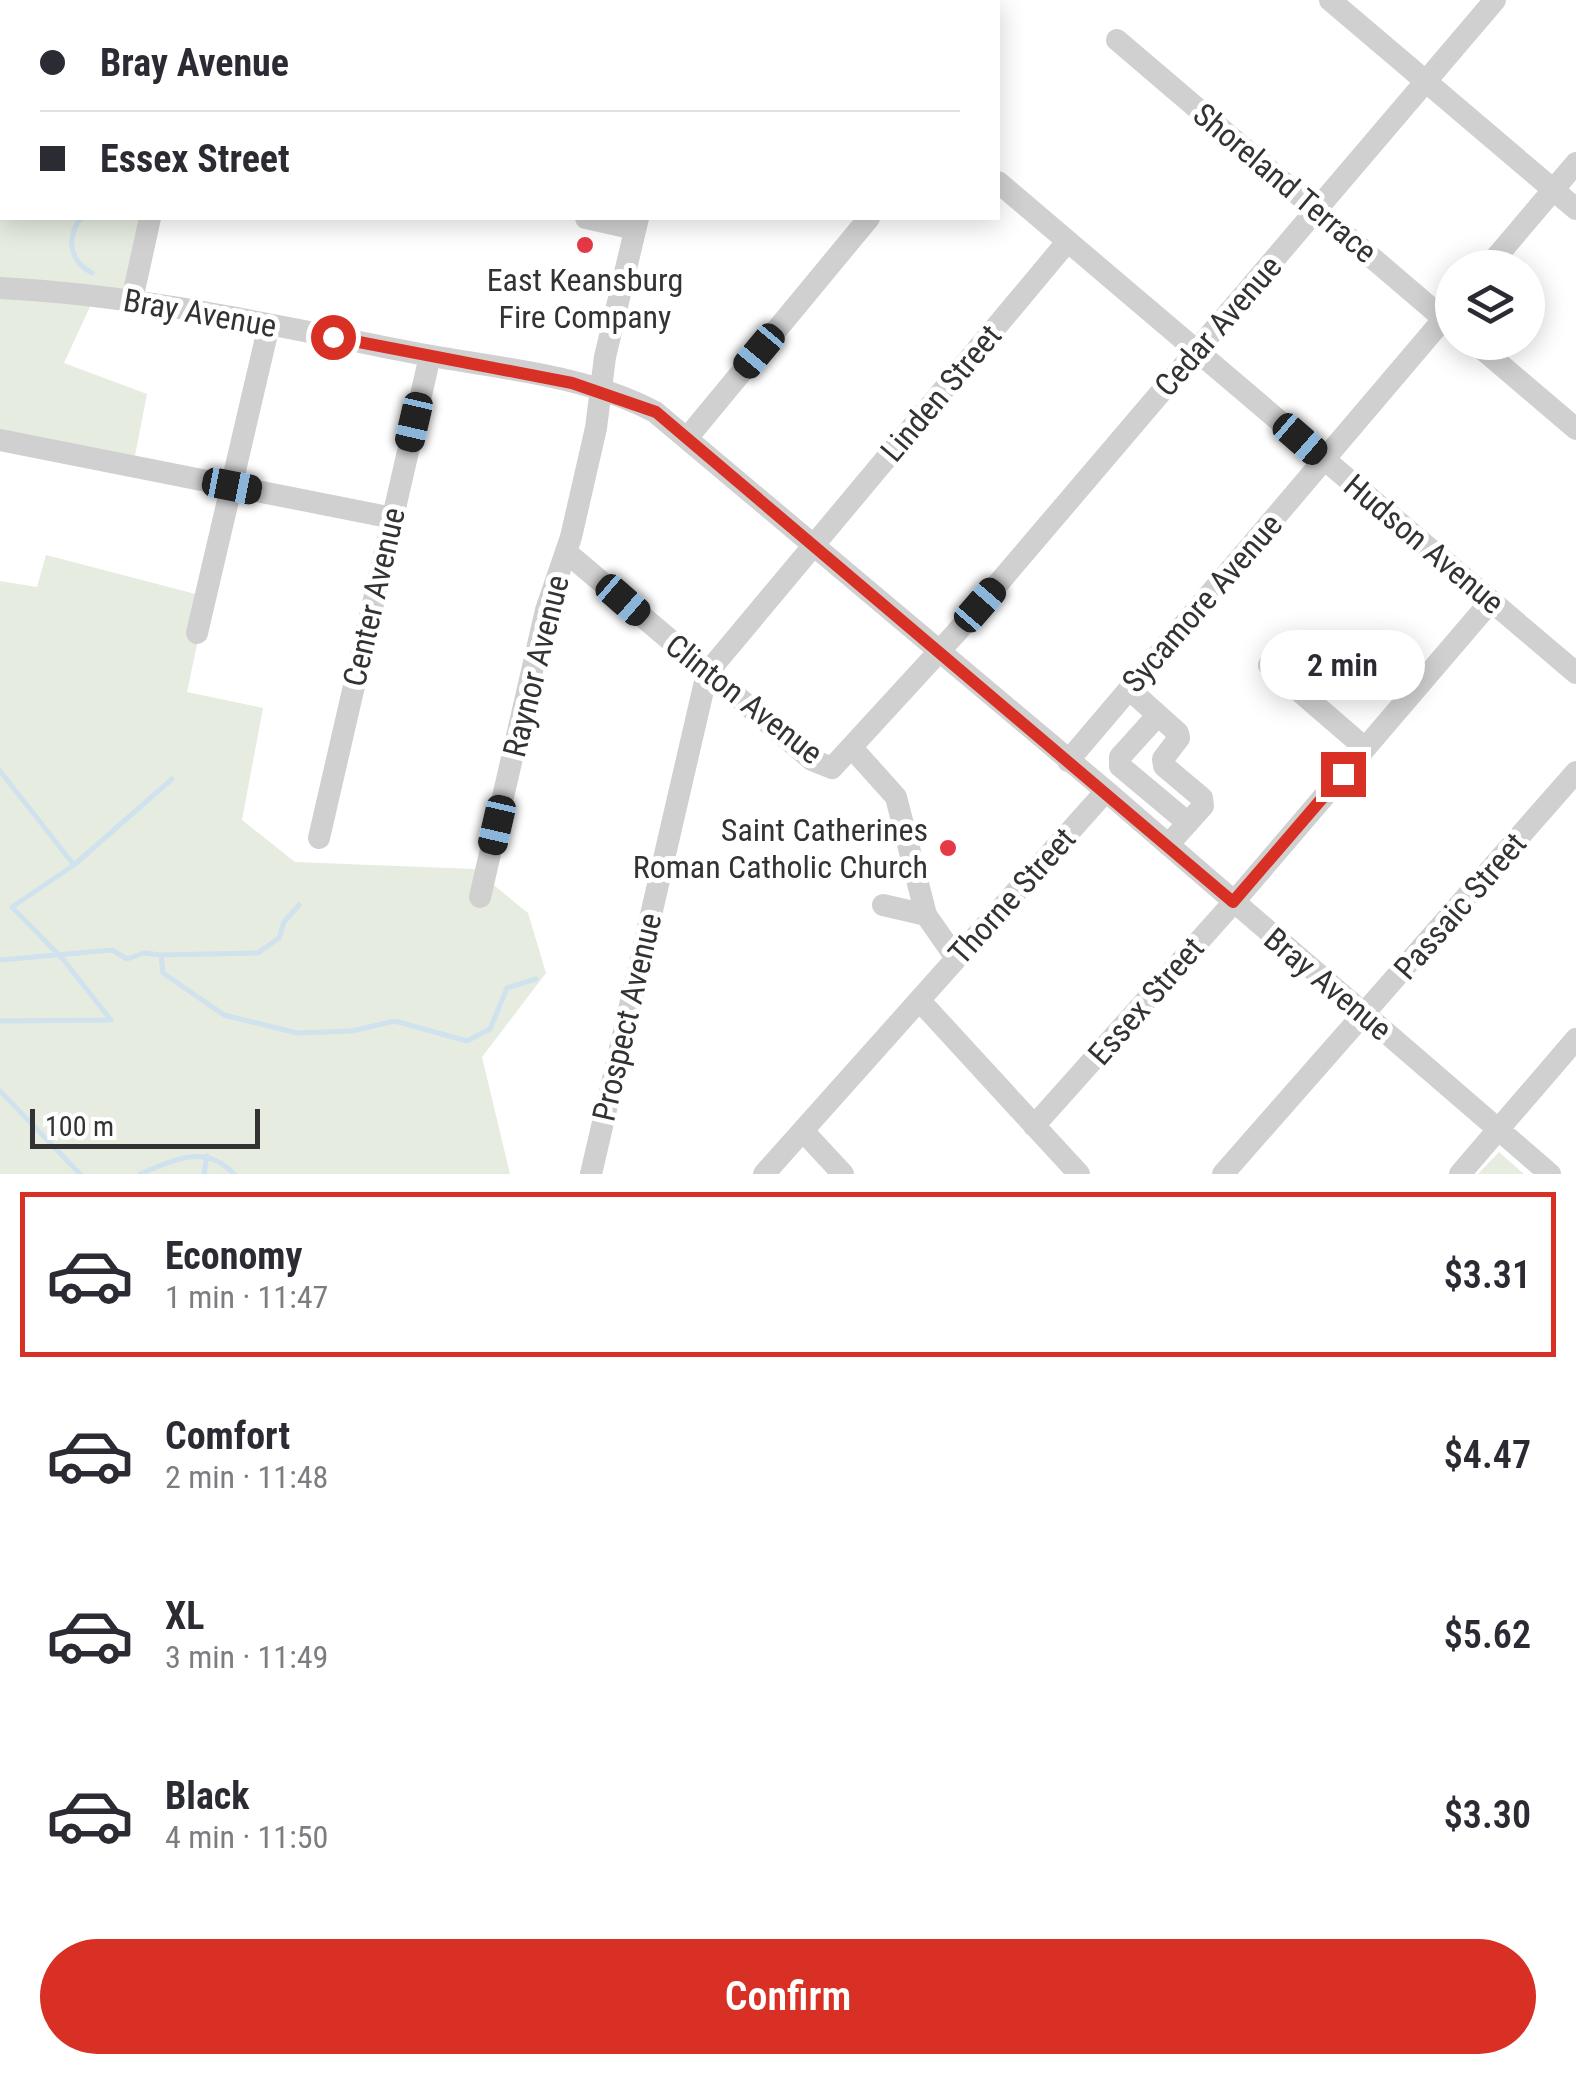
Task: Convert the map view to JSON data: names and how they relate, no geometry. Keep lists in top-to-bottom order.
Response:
{
  "streets": {
    "street": [
      "Shoreland Terrace",
      "Bray Avenue",
      "Cedar Avenue",
      "Linden Street",
      "Hudson Avenue",
      "Center Avenue",
      "Sycamore Avenue",
      "Raynor Avenue",
      "Clinton Avenue",
      "Thorne Street",
      "Passaic Street",
      "Essex Street",
      "Prospect Avenue"
    ]
  },
  "crossings": [
    ["Shoreland Terrace", "Cedar Avenue"],
    ["Bray Avenue", "Cedar Avenue"],
    ["Bray Avenue", "Linden Street"],
    ["Bray Avenue", "Center Avenue"],
    ["Bray Avenue", "Sycamore Avenue"],
    ["Bray Avenue", "Raynor Avenue"],
    ["Bray Avenue", "Thorne Street"],
    ["Bray Avenue", "Passaic Street"],
    ["Bray Avenue", "Essex Street"],
    ["Bray Avenue", "Prospect Avenue"],
    ["Cedar Avenue", "Hudson Avenue"],
    ["Cedar Avenue", "Clinton Avenue"],
    ["Linden Street", "Hudson Avenue"],
    ["Linden Street", "Prospect Avenue"],
    ["Hudson Avenue", "Sycamore Avenue"],
    ["Hudson Avenue", "Essex Street"],
    ["Raynor Avenue", "Clinton Avenue"],
    ["Clinton Avenue", "Prospect Avenue"]
  ],
  "places": ["East Keansburg Fire Company", "Saint Catherines Roman Catholic Church"],
  "scale_bar": "100 m",
  "page": {
    "banner": ["Bray Avenue", "Essex Street"],
    "bubble": "2 min",
    "scale": "100 m",
    "list": [
      {
        "name": "Economy",
        "note": "1 min · 11:47",
        "value": "$3.31"
      },
      {
        "name": "Comfort",
        "note": "2 min · 11:48",
        "value": "$4.47"
      },
      {
        "name": "XL",
        "note": "3 min · 11:49",
        "value": "$5.62"
      },
      {
        "name": "Black",
        "note": "4 min · 11:50",
        "value": "$3.30"
      }
    ],
    "buttons": "Confirm"
  }
}
